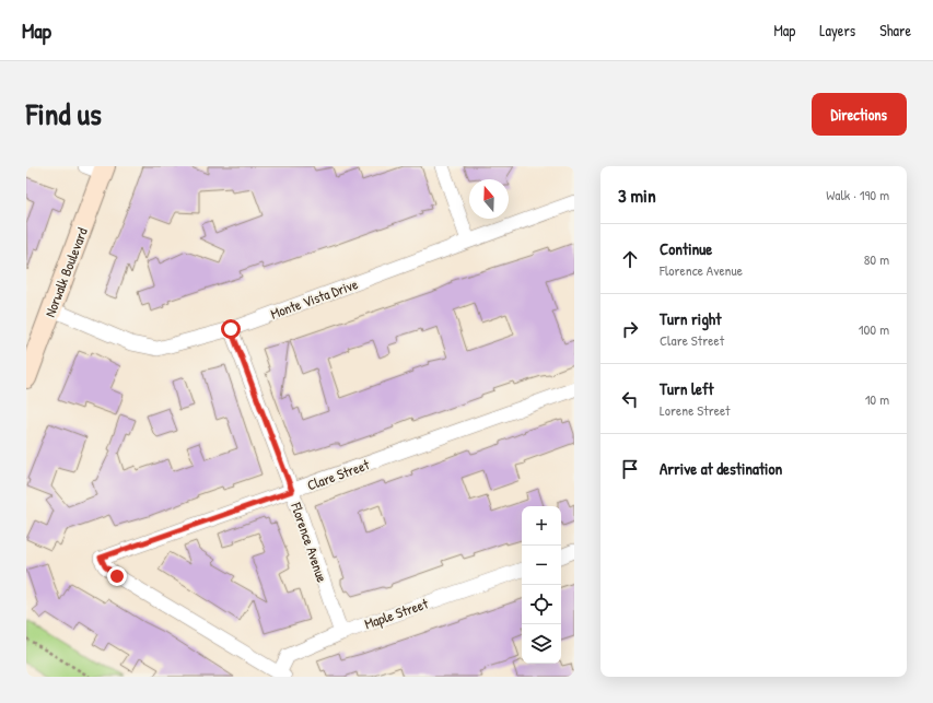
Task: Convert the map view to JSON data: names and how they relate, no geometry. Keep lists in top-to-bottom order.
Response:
{
  "streets": {
    "main road": ["Norwalk Boulevard"],
    "street": [
      "Monte Vista Drive",
      "Clare Street",
      "Florence Avenue",
      "Maple Street"
    ]
  },
  "crossings": [
    ["Norwalk Boulevard", "Monte Vista Drive"],
    ["Monte Vista Drive", "Florence Avenue"],
    ["Clare Street", "Florence Avenue"],
    ["Clare Street", "Maple Street"],
    ["Florence Avenue", "Maple Street"]
  ],
  "north": "top",
  "page": {
    "header": "Map",
    "nav": ["Map", "Layers", "Share"],
    "title": "Find us",
    "buttons": "Directions",
    "heading": ["3 min", "Walk · 190 m"],
    "list": [
      ["Continue", "Florence Avenue", "80 m"],
      ["Turn right", "Clare Street", "100 m"],
      ["Turn left", "Lorene Street", "10 m"],
      "Arrive at destination"
    ],
    "map_buttons": ["+", "−"]
  }
}
